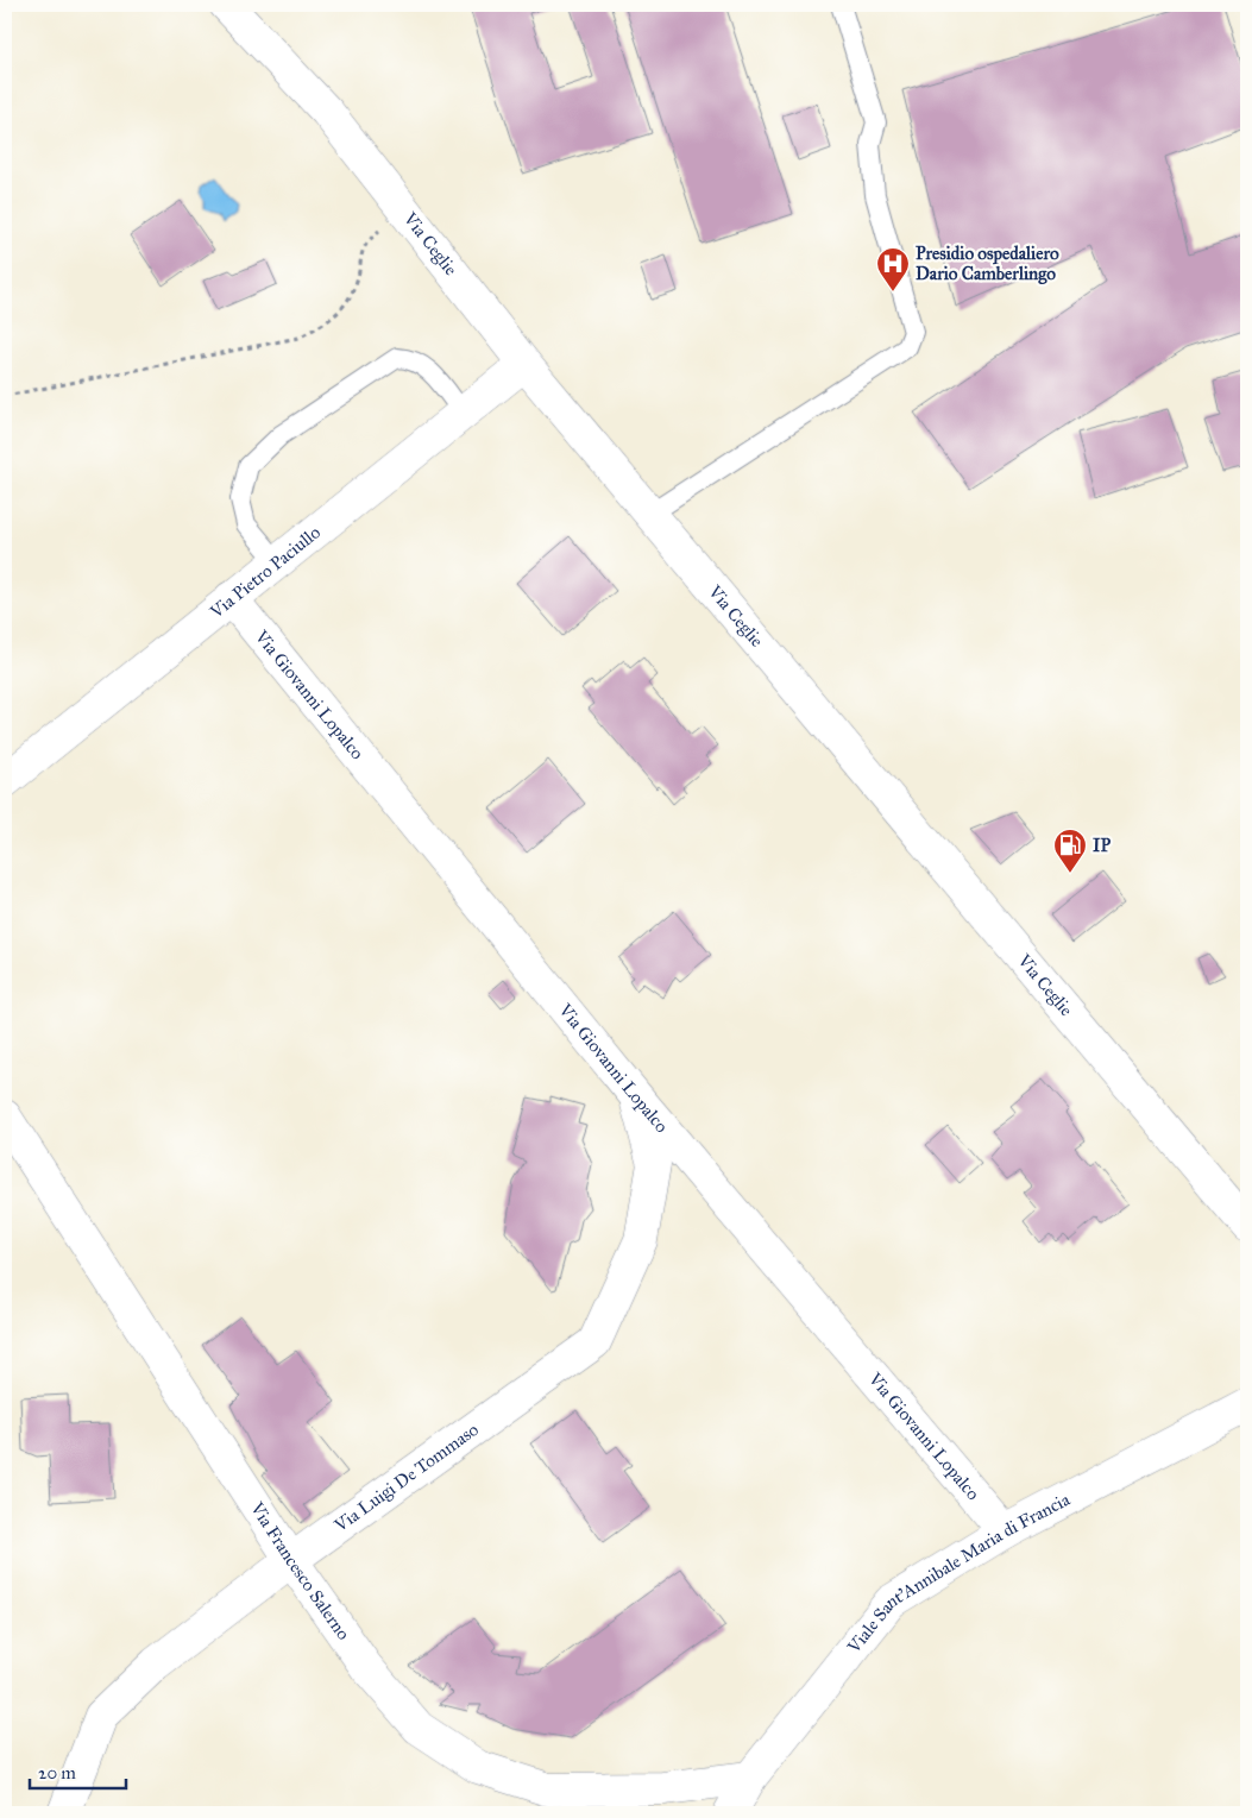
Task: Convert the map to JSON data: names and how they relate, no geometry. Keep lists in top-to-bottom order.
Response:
{
  "streets": {
    "street": [
      "Via Ceglie",
      "Via Pietro Paciullo",
      "Via Giovanni Lopalco",
      "Via Luigi De Tommaso",
      "Via Francesco Salerno",
      "Viale Sant'Annibale Maria di Francia"
    ]
  },
  "crossings": [
    ["Via Ceglie", "Via Pietro Paciullo"],
    ["Via Pietro Paciullo", "Via Giovanni Lopalco"],
    ["Via Giovanni Lopalco", "Via Luigi De Tommaso"],
    ["Via Giovanni Lopalco", "Viale Sant'Annibale Maria di Francia"],
    ["Via Luigi De Tommaso", "Via Francesco Salerno"],
    ["Via Francesco Salerno", "Viale Sant'Annibale Maria di Francia"]
  ],
  "places": {
    "hospital": ["Presidio ospedaliero Dario Camberlingo"],
    "fuel station": ["IP"]
  },
  "scale_bar": "20 m"
}
